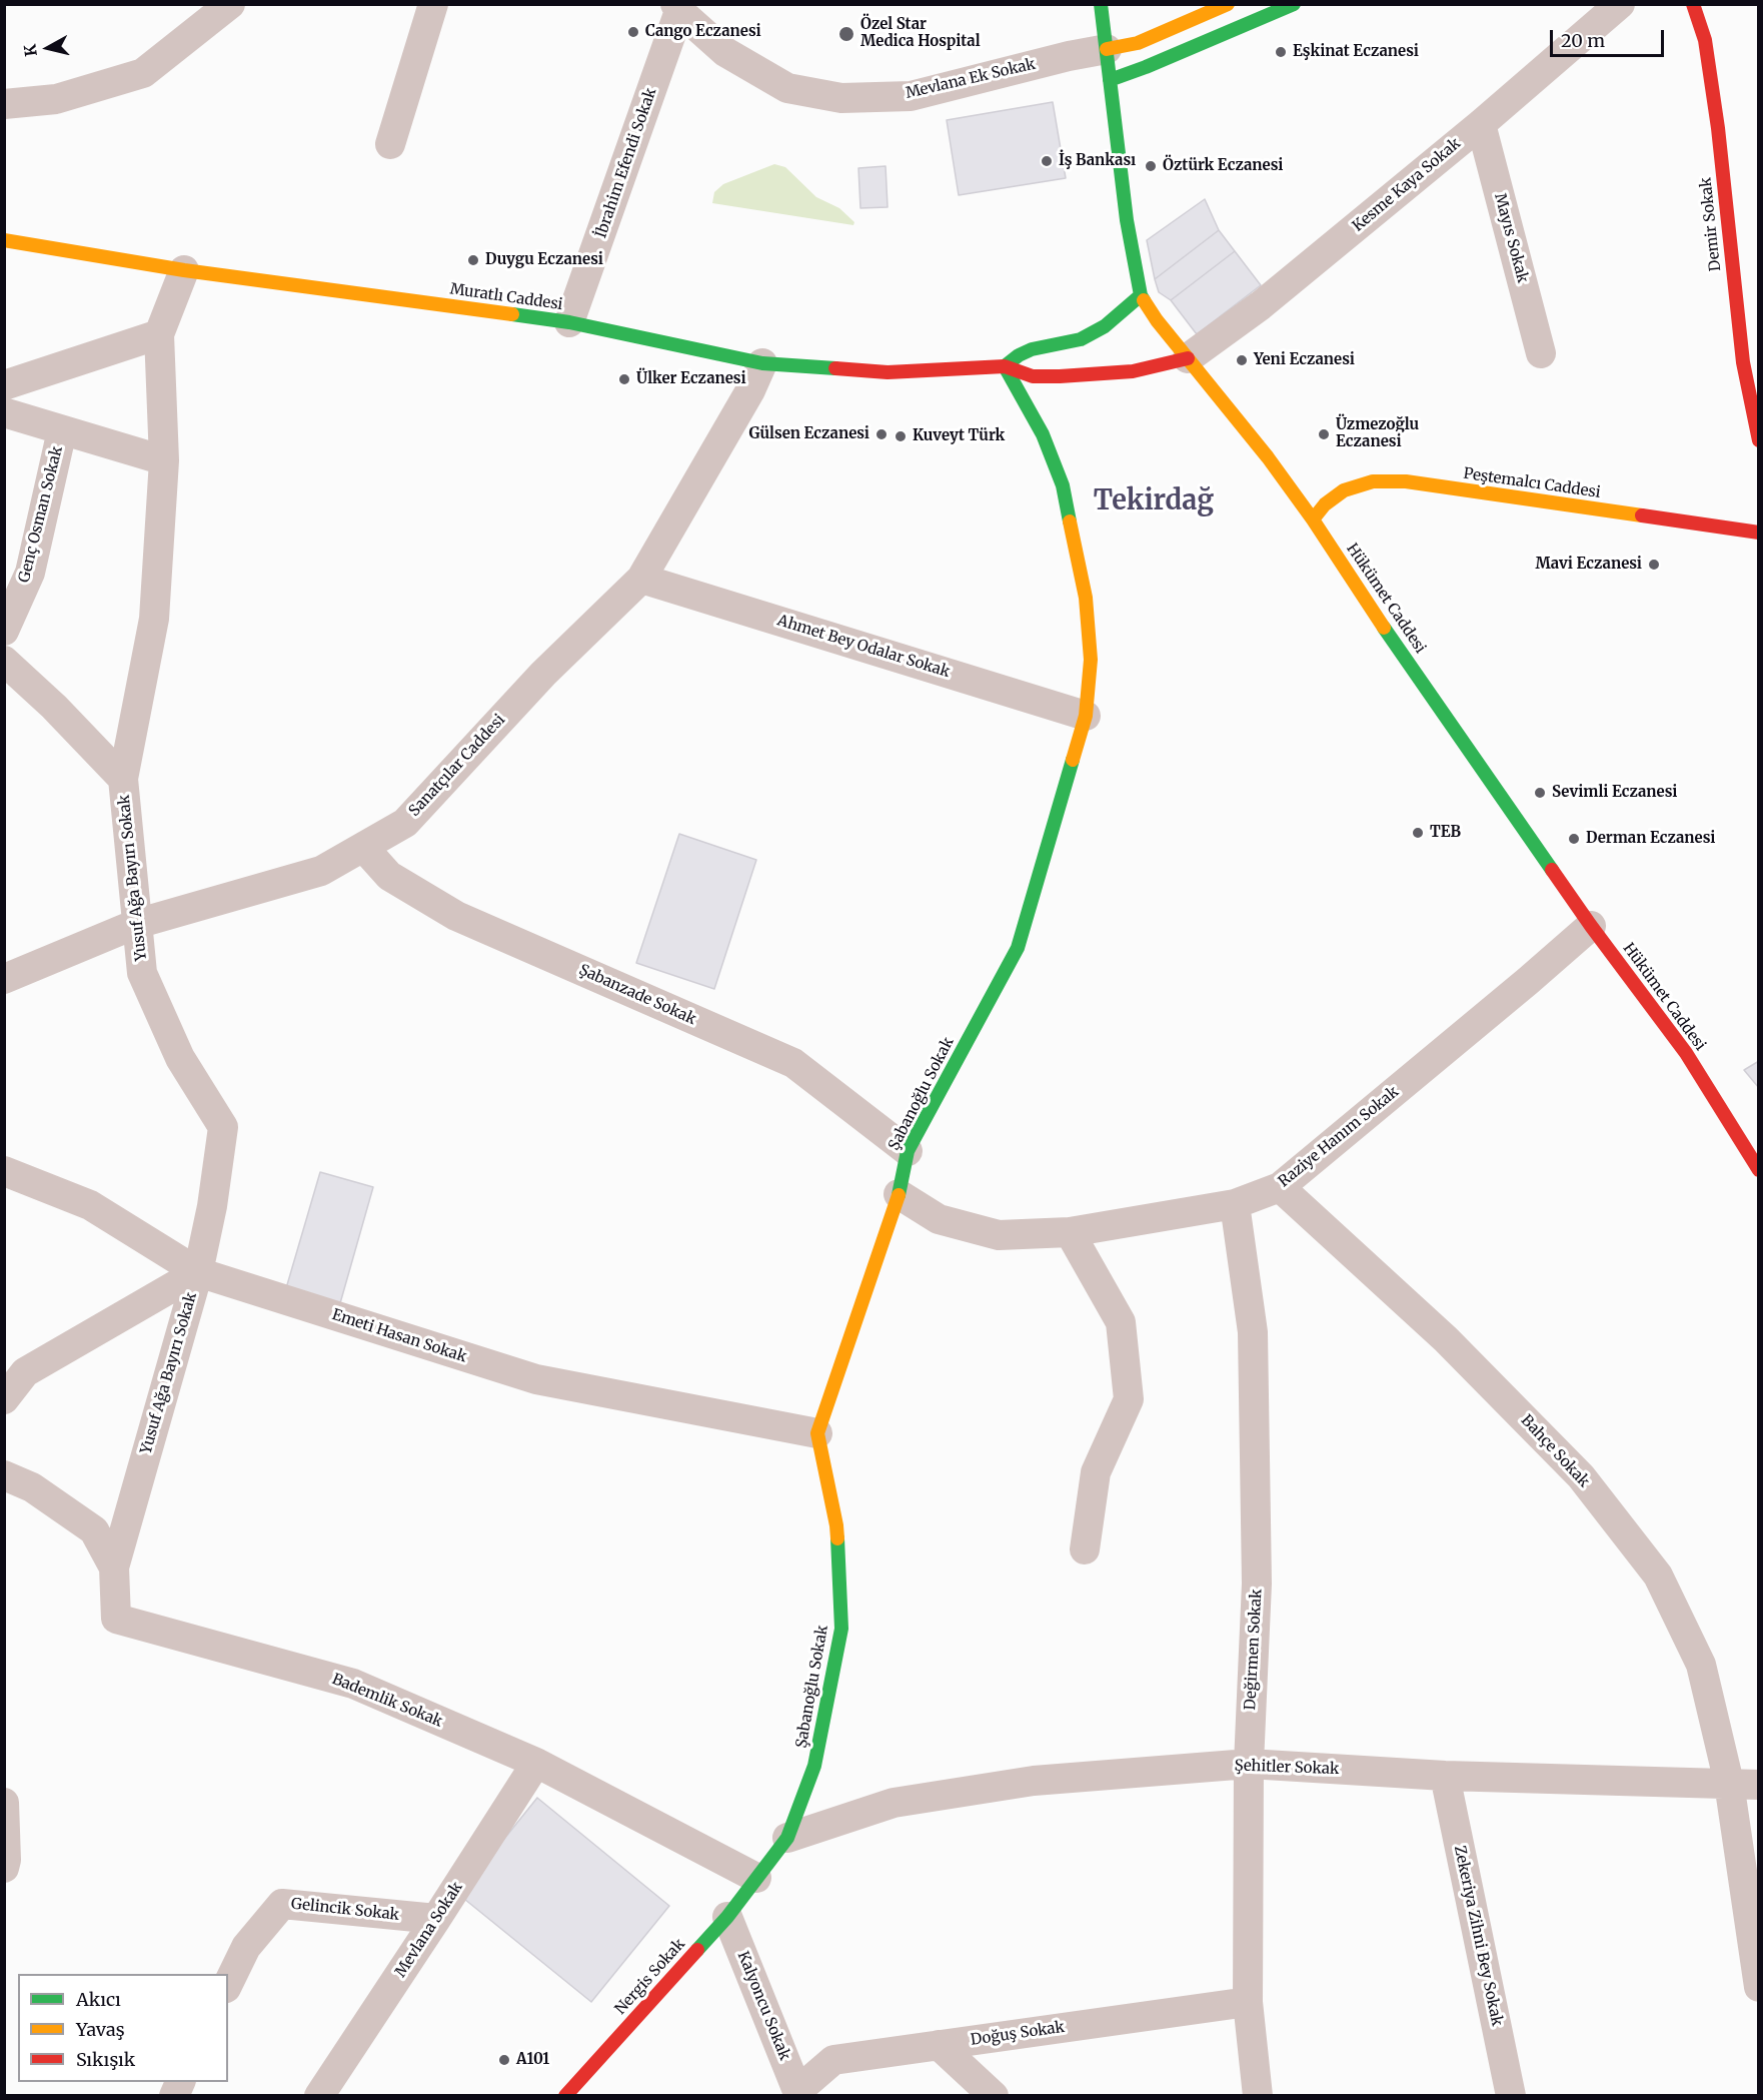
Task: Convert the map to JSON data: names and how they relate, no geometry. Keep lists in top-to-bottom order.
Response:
{
  "streets": {
    "street": [
      "Mevlana Ek Sokak",
      "İbrahim Efendi Sokak",
      "Kesme Kaya Sokak",
      "Demir Sokak",
      "Mayıs Sokak",
      "Muratlı Caddesi",
      "Peştemalcı Caddesi",
      "Genç Osman Sokak",
      "Hükümet Caddesi",
      "Ahmet Bey Odalar Sokak",
      "Sanatçılar Caddesi",
      "Yusuf Ağa Bayırı Sokak",
      "Şabanzade Sokak",
      "Şabanoğlu Sokak",
      "Raziye Hanım Sokak",
      "Emeti Hasan Sokak",
      "Bahçe Sokak",
      "Değirmen Sokak",
      "Bademlik Sokak",
      "Şehitler Sokak",
      "Gelincik Sokak",
      "Mevlana Sokak",
      "Zekeriya Zihni Bey Sokak",
      "Nergis Sokak",
      "Kalyoncu Sokak",
      "Doğuş Sokak"
    ]
  },
  "crossings": [
    ["Mevlana Ek Sokak", "İbrahim Efendi Sokak"],
    ["Mevlana Ek Sokak", "Hükümet Caddesi"],
    ["İbrahim Efendi Sokak", "Muratlı Caddesi"],
    ["Kesme Kaya Sokak", "Mayıs Sokak"],
    ["Kesme Kaya Sokak", "Muratlı Caddesi"],
    ["Kesme Kaya Sokak", "Hükümet Caddesi"],
    ["Muratlı Caddesi", "Hükümet Caddesi"],
    ["Muratlı Caddesi", "Sanatçılar Caddesi"],
    ["Muratlı Caddesi", "Yusuf Ağa Bayırı Sokak"],
    ["Muratlı Caddesi", "Şabanoğlu Sokak"],
    ["Peştemalcı Caddesi", "Hükümet Caddesi"],
    ["Hükümet Caddesi", "Raziye Hanım Sokak"],
    ["Ahmet Bey Odalar Sokak", "Sanatçılar Caddesi"],
    ["Ahmet Bey Odalar Sokak", "Şabanoğlu Sokak"],
    ["Sanatçılar Caddesi", "Yusuf Ağa Bayırı Sokak"],
    ["Sanatçılar Caddesi", "Şabanzade Sokak"],
    ["Yusuf Ağa Bayırı Sokak", "Emeti Hasan Sokak"],
    ["Yusuf Ağa Bayırı Sokak", "Bademlik Sokak"],
    ["Şabanzade Sokak", "Şabanoğlu Sokak"],
    ["Şabanoğlu Sokak", "Raziye Hanım Sokak"],
    ["Şabanoğlu Sokak", "Emeti Hasan Sokak"],
    ["Şabanoğlu Sokak", "Bademlik Sokak"],
    ["Şabanoğlu Sokak", "Şehitler Sokak"],
    ["Şabanoğlu Sokak", "Nergis Sokak"],
    ["Raziye Hanım Sokak", "Bahçe Sokak"],
    ["Raziye Hanım Sokak", "Değirmen Sokak"],
    ["Bahçe Sokak", "Şehitler Sokak"],
    ["Değirmen Sokak", "Şehitler Sokak"],
    ["Değirmen Sokak", "Doğuş Sokak"],
    ["Bademlik Sokak", "Mevlana Sokak"],
    ["Bademlik Sokak", "Nergis Sokak"],
    ["Şehitler Sokak", "Zekeriya Zihni Bey Sokak"],
    ["Gelincik Sokak", "Mevlana Sokak"],
    ["Nergis Sokak", "Kalyoncu Sokak"],
    ["Kalyoncu Sokak", "Doğuş Sokak"]
  ],
  "districts": ["Tekirdağ"],
  "places": [
    "Cango Eczanesi",
    "Özel Star Medica Hospital",
    "Eşkinat Eczanesi",
    "İş Bankası",
    "Öztürk Eczanesi",
    "Duygu Eczanesi",
    "Yeni Eczanesi",
    "Ülker Eczanesi",
    "Gülsen Eczanesi",
    "Üzmezoğlu Eczanesi",
    "Kuveyt Türk",
    "Mavi Eczanesi",
    "Sevimli Eczanesi",
    "TEB",
    "Derman Eczanesi",
    "A101"
  ],
  "legend": ["Akıcı", "Yavaş", "Sıkışık"],
  "scale_bar": "20 m",
  "north": "left"
}
